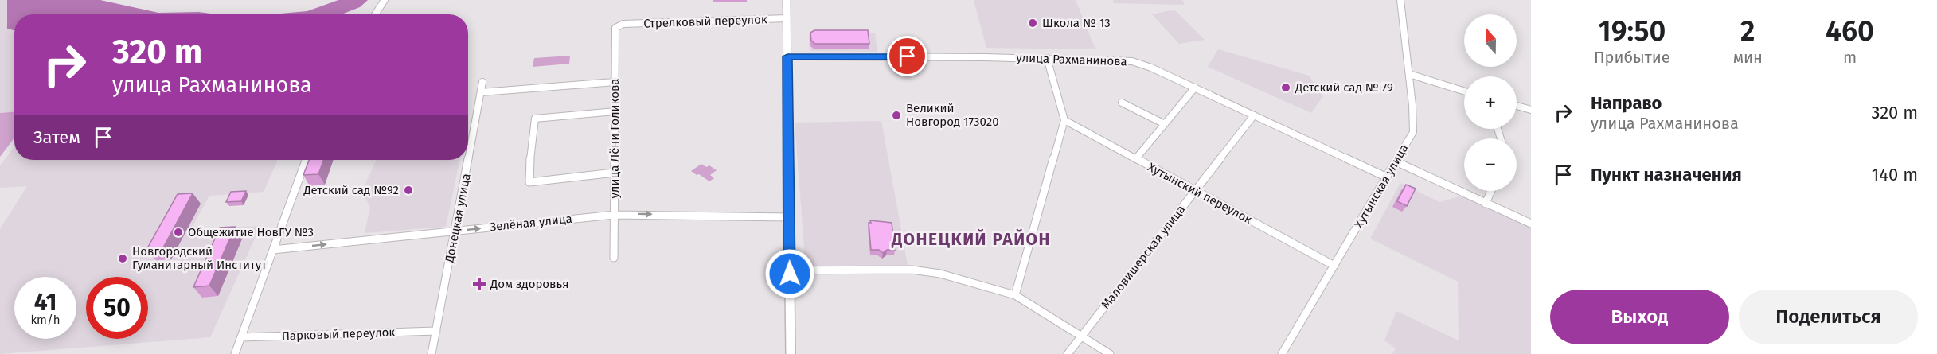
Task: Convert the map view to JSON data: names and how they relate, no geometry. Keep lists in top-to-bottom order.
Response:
{
  "streets": {
    "street": [
      "Стрелковый переулок",
      "улица Рахманинова",
      "улица Лёни Голикова",
      "Хутынская улица",
      "Хутынский переулок",
      "Донецкая улица",
      "Зелёная улица",
      "Маловишерская улица",
      "Парковый переулок"
    ]
  },
  "crossings": [
    ["Стрелковый переулок", "улица Лёни Голикова"],
    ["улица Рахманинова", "Хутынская улица"],
    ["улица Рахманинова", "Маловишерская улица"],
    ["улица Лёни Голикова", "Зелёная улица"],
    ["Хутынская улица", "Хутынский переулок"],
    ["Хутынский переулок", "Маловишерская улица"],
    ["Донецкая улица", "Зелёная улица"],
    ["Донецкая улица", "Парковый переулок"]
  ],
  "one_way": ["Зелёная улица"],
  "districts": ["ДОНЕЦКИЙ РАЙОН"],
  "places": {
    "other": [
      "Школа № 13",
      "Детский сад № 79",
      "Великий Новгород 173020",
      "Детский сад №92",
      "Общежитие НовГУ №3",
      "Новгородский Гуманитарный Институт"
    ],
    "health": ["Дом здоровья"]
  },
  "north": "top",
  "page": {
    "eta": [
      "19:50",
      "Прибытие",
      "2",
      "мин",
      "460",
      "m"
    ],
    "map_buttons": ["+", "−"],
    "turn": ["320 m", "улица Рахманинова"],
    "list": [
      {
        "name": "Направо",
        "note": "улица Рахманинова",
        "value": "320 m"
      },
      {
        "name": "Пункт назначения",
        "value": "140 m"
      }
    ],
    "then": "Затем",
    "speed": "41 km/h",
    "limit": "50",
    "buttons": ["Выход", "Поделиться"]
  }
}
